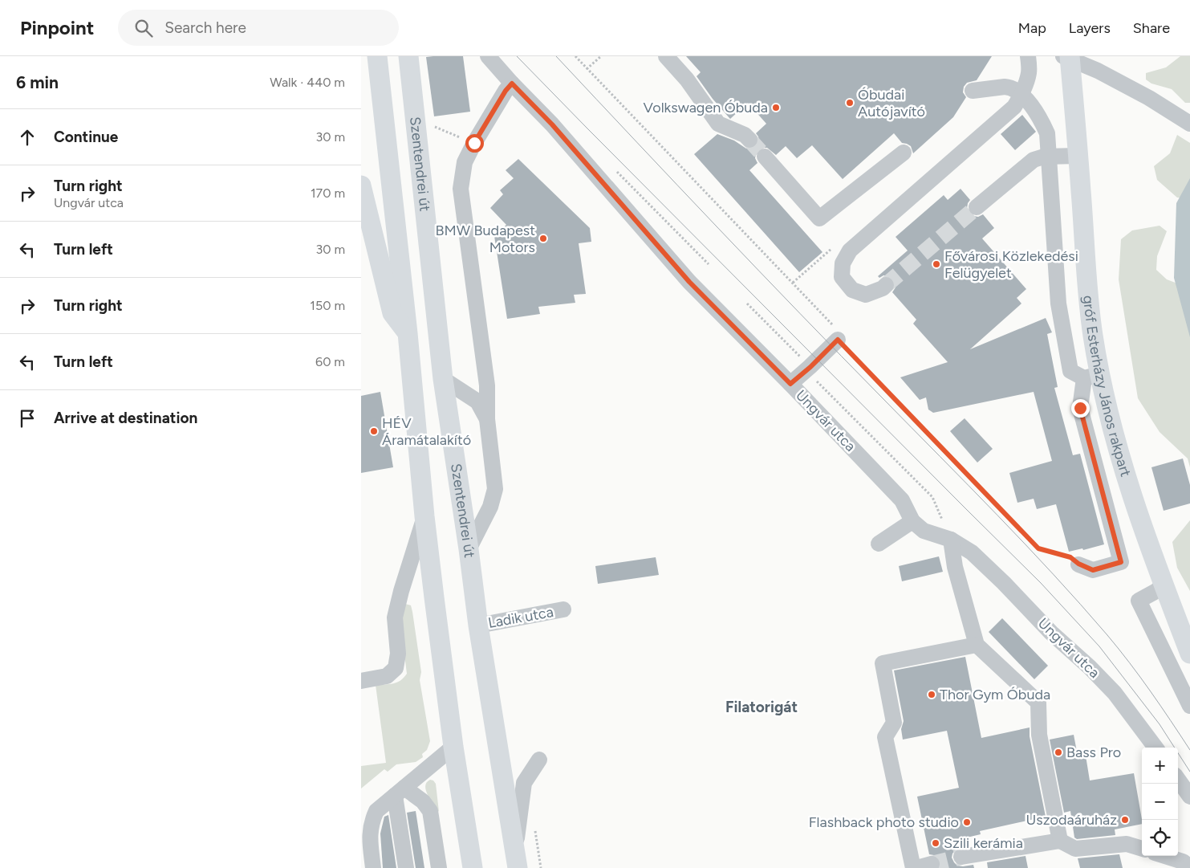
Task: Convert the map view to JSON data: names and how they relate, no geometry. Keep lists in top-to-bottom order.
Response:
{
  "streets": {
    "main road": ["Szentendrei út", "gróf Esterházy János rakpart"],
    "street": ["Ungvár utca", "Ladik utca"]
  },
  "crossings": [
    ["Szentendrei út", "Ladik utca"]
  ],
  "districts": ["Filatorigát"],
  "places": [
    "Óbudai Autójavító",
    "Volkswagen Óbuda",
    "BMW Budapest Motors",
    "Fővárosi Közlekedési Felügyelet",
    "HÉV Áramátalakító",
    "Thor Gym Óbuda",
    "Bass Pro",
    "Uszodaáruház",
    "Flashback photo studio",
    "Szili kerámia"
  ],
  "page": {
    "header": "Pinpoint",
    "search": "Search here",
    "nav": ["Map", "Layers", "Share"],
    "heading": ["6 min", "Walk · 440 m"],
    "list": [
      ["Continue", "30 m"],
      ["Turn right", "Ungvár utca", "170 m"],
      ["Turn left", "30 m"],
      ["Turn right", "150 m"],
      ["Turn left", "60 m"],
      "Arrive at destination"
    ],
    "map_buttons": ["+", "−"]
  }
}
